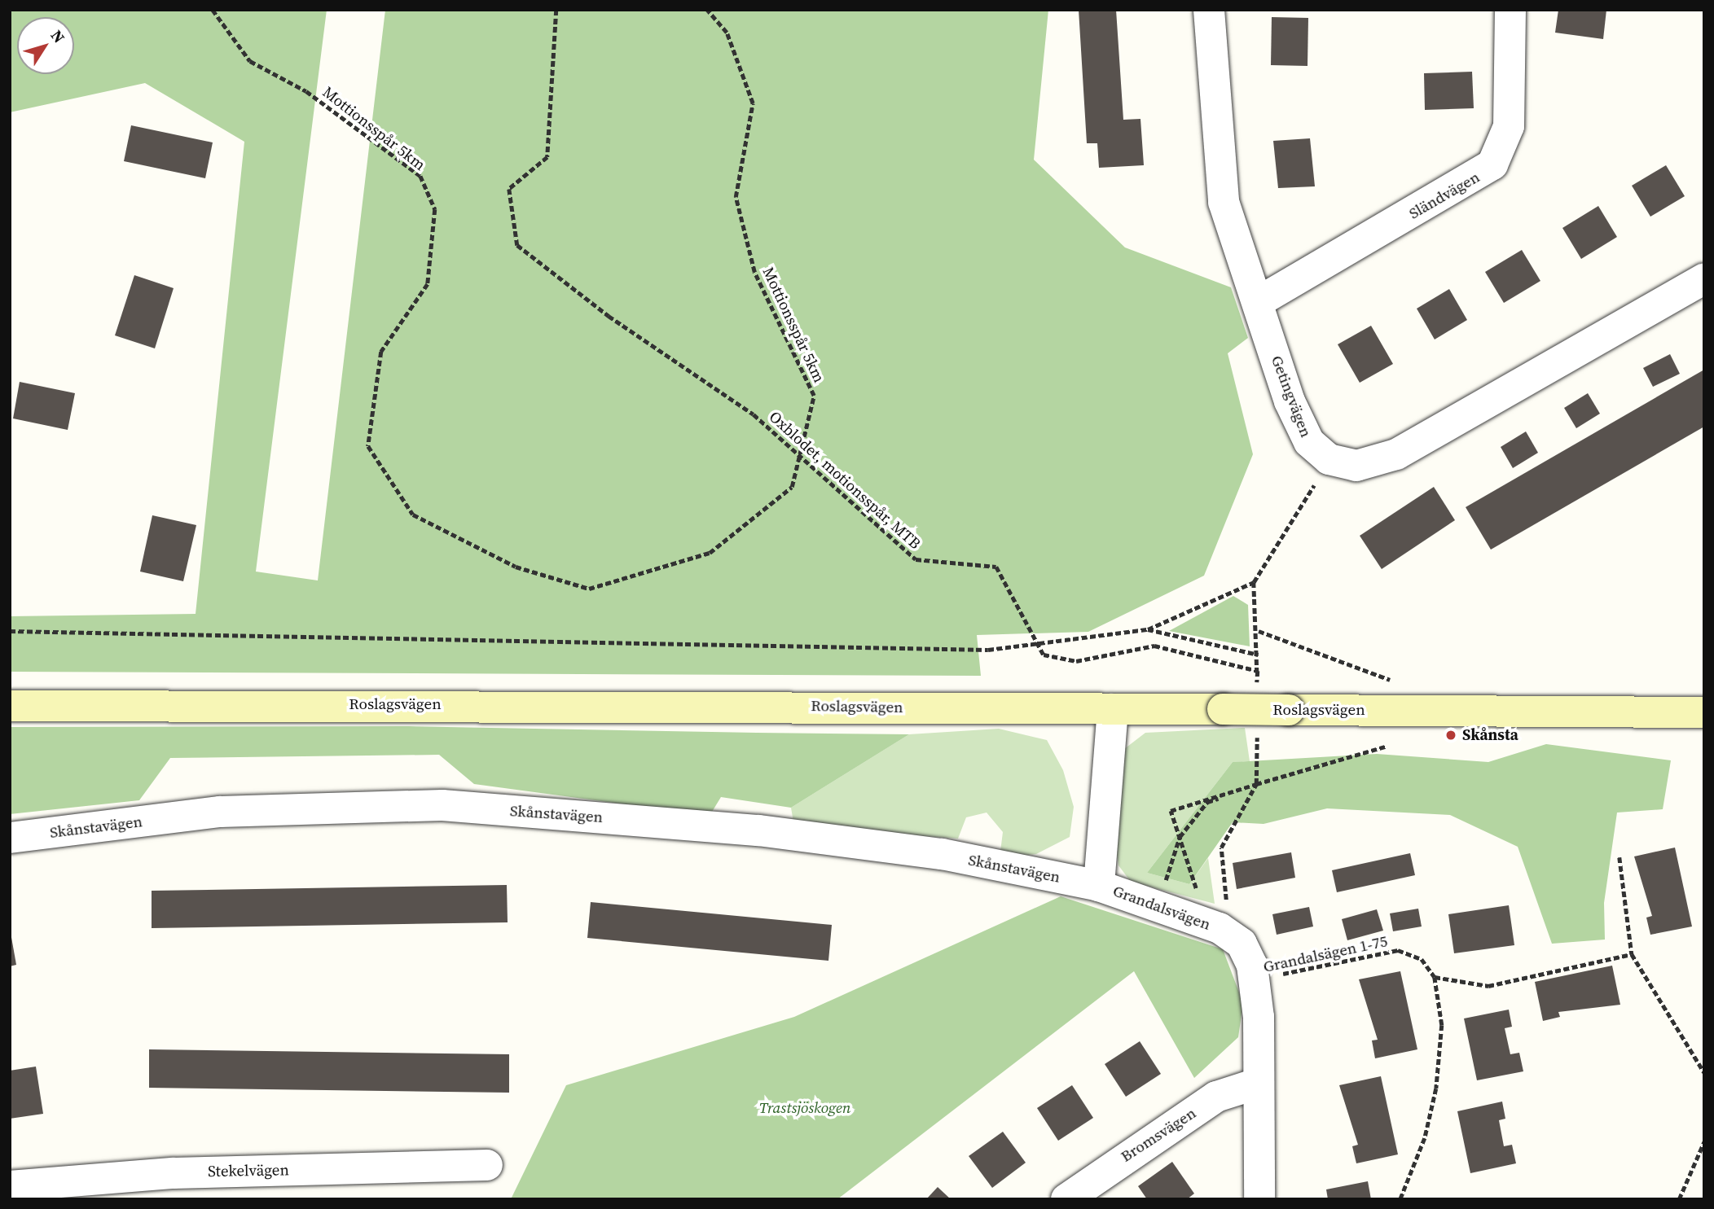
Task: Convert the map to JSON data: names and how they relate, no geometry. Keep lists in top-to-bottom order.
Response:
{
  "streets": {
    "main road": ["Roslagsvägen"],
    "street": [
      "Sländvägen",
      "Getingvägen",
      "Skånstavägen",
      "Grandalsvägen",
      "Bromsvägen",
      "Stekelvägen"
    ],
    "path": ["Mottionsspår 5km", "Oxblodet, motionsspår, MTB", "Grandalsägen 1-75"]
  },
  "crossings": [
    ["Mottionsspår 5km", "Oxblodet, motionsspår, MTB"],
    ["Sländvägen", "Getingvägen"],
    ["Roslagsvägen", "Grandalsvägen"],
    ["Skånstavägen", "Grandalsvägen"],
    ["Grandalsvägen", "Grandalsägen 1-75"],
    ["Grandalsvägen", "Bromsvägen"]
  ],
  "parks": ["Trastsjöskogen"],
  "places": ["Skånsta"],
  "north": "top right"
}
